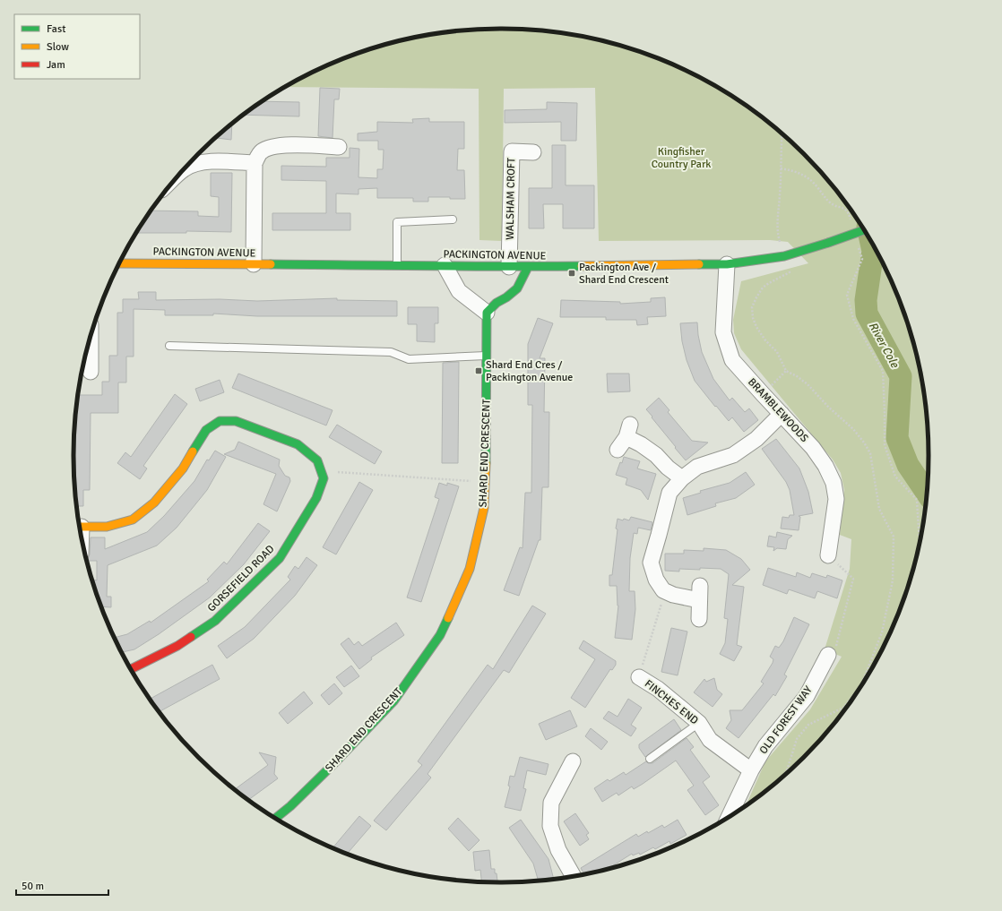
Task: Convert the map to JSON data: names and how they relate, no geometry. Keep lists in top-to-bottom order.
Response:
{
  "streets": {
    "street": [
      "WALSHAM CROFT",
      "PACKINGTON AVENUE",
      "BRAMBLEWOODS",
      "SHARD END CRESCENT",
      "GORSEFIELD ROAD",
      "FINCHES END",
      "OLD FOREST WAY"
    ]
  },
  "crossings": [
    ["WALSHAM CROFT", "PACKINGTON AVENUE"],
    ["PACKINGTON AVENUE", "BRAMBLEWOODS"],
    ["FINCHES END", "OLD FOREST WAY"]
  ],
  "water": ["River Cole"],
  "parks": ["Kingfisher Country Park"],
  "places": {
    "transit": ["Packington Ave / Shard End Crescent", "Shard End Cres / Packington Avenue"]
  },
  "legend": ["Fast", "Slow", "Jam"],
  "scale_bar": "50 m"
}
